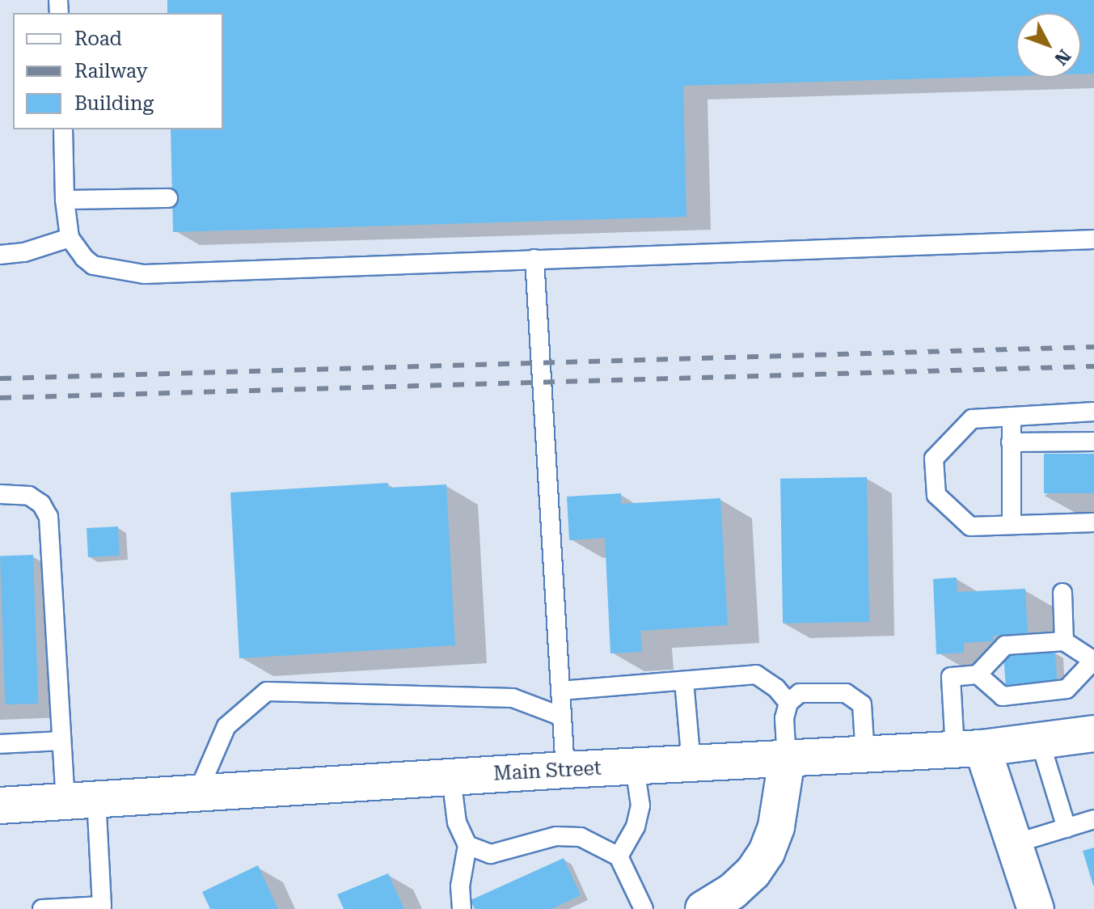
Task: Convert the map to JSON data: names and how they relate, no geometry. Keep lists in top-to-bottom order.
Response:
{
  "streets": {
    "main road": ["Main Street"]
  },
  "legend": ["Road", "Railway", "Building"],
  "north": "bottom right"
}
